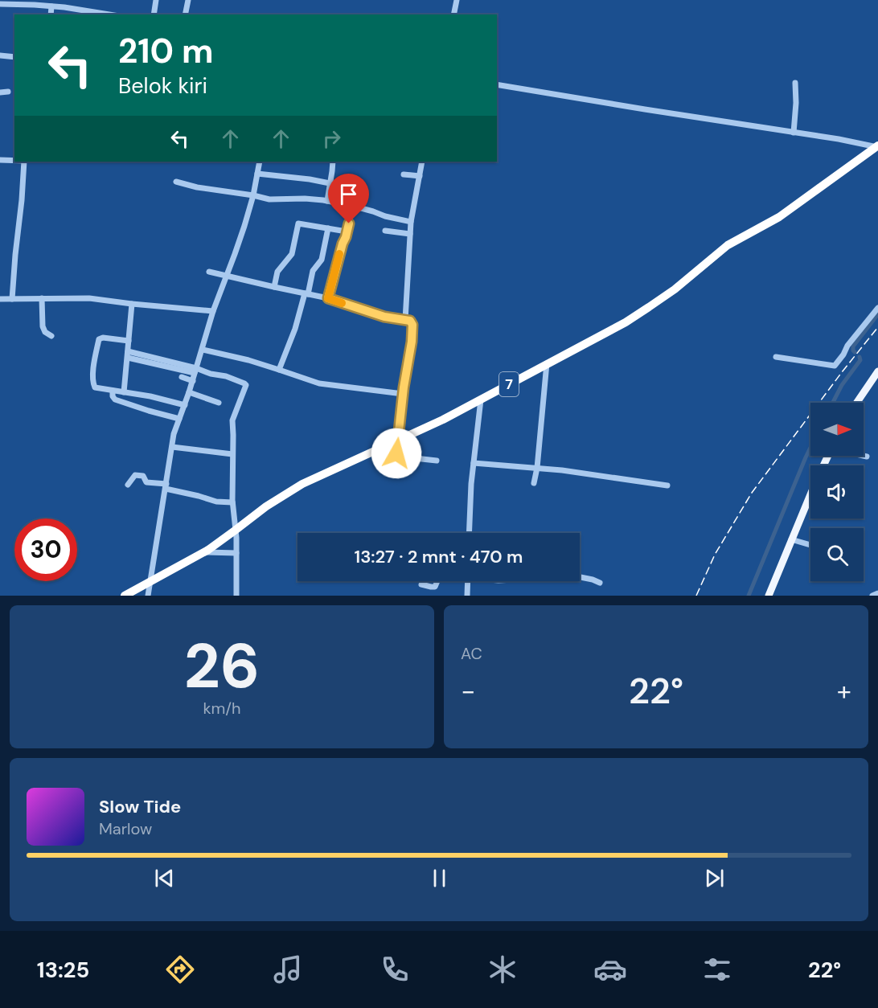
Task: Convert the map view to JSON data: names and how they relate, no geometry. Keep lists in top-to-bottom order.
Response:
{
  "streets": {
    "highway": ["7"]
  },
  "north": "right",
  "page": {
    "turn": ["210 m", "Belok kiri"],
    "limit": "30",
    "trip": "13:27 · 2 mnt · 470 m",
    "tile": [
      ["26", "km/h"],
      "AC"
    ],
    "heat": ["−", "22°", "+"],
    "song": ["Slow Tide", "Marlow"],
    "tabs": ["13:25", "22°"]
  }
}
